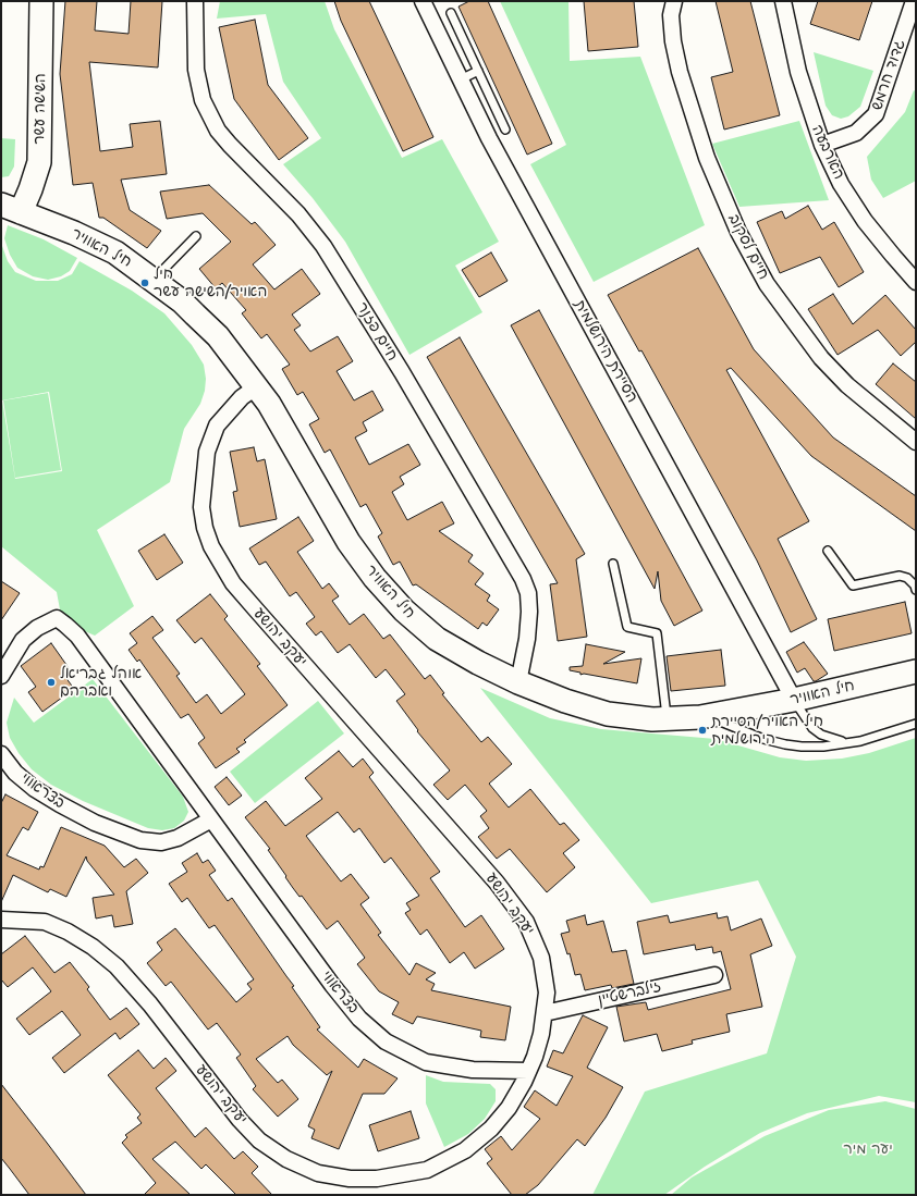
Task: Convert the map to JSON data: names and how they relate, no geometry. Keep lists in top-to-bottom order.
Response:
{
  "streets": {
    "street": [
      "גדוד חרמש",
      "השישה עשר",
      "הארבעה",
      "חיים לסקוב",
      "חיל האוויר",
      "חיים פזנר",
      "הסיירת הירושלמית",
      "יעקב יהושע",
      "בצראווי",
      "זילברשטיין"
    ]
  },
  "crossings": [
    ["גדוד חרמש", "הארבעה"],
    ["השישה עשר", "חיל האוויר"],
    ["חיל האוויר", "חיים פזנר"],
    ["חיל האוויר", "הסיירת הירושלמית"],
    ["חיל האוויר", "יעקב יהושע"],
    ["יעקב יהושע", "בצראווי"],
    ["יעקב יהושע", "זילברשטיין"]
  ],
  "parks": ["יער מיר"],
  "places": ["חיל האויר/השישה עשר", "אוהל גבריאל ואברהם", "חיל האויר/הסיירת הירושלמית"]
}
